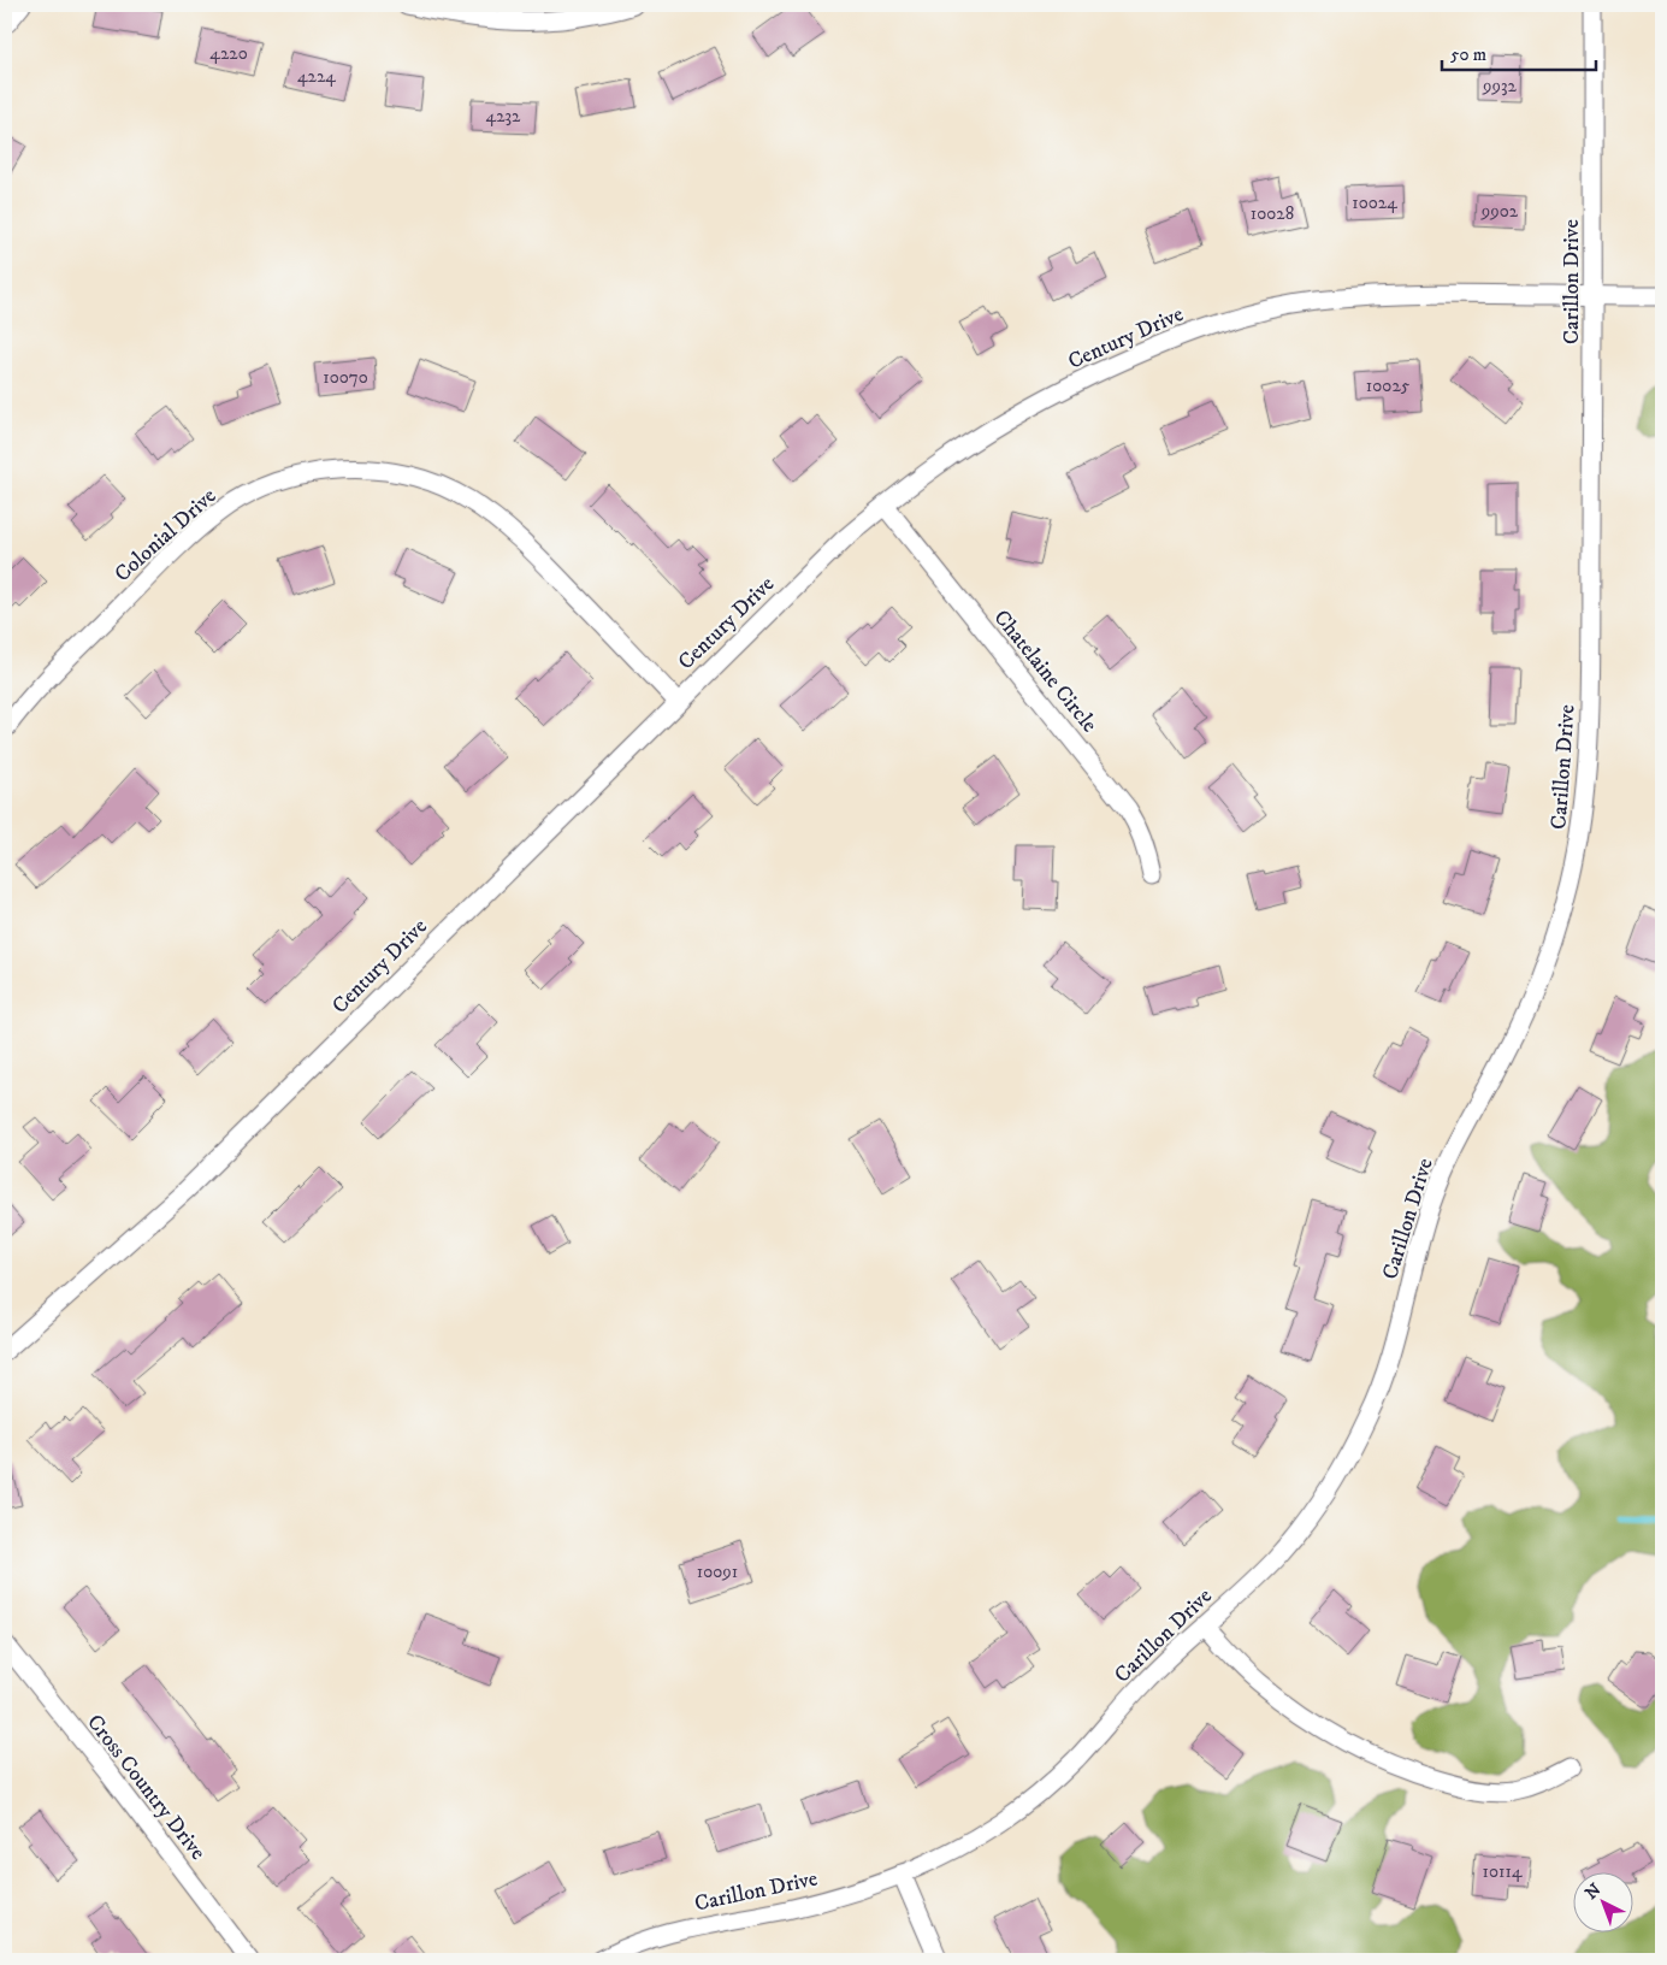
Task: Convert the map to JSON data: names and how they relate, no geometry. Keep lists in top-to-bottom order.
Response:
{
  "streets": {
    "street": [
      "Carillon Drive",
      "Century Drive",
      "Colonial Drive",
      "Chatelaine Circle",
      "Cross Country Drive"
    ]
  },
  "crossings": [
    ["Carillon Drive", "Century Drive"],
    ["Century Drive", "Colonial Drive"],
    ["Century Drive", "Chatelaine Circle"]
  ],
  "house_numbers": [
    "4220",
    "4224",
    "9932",
    "4232",
    "10024",
    "9902",
    "10028",
    "10070",
    "10025",
    "10091",
    "10114"
  ],
  "scale_bar": "50 m",
  "north": "top left"
}
